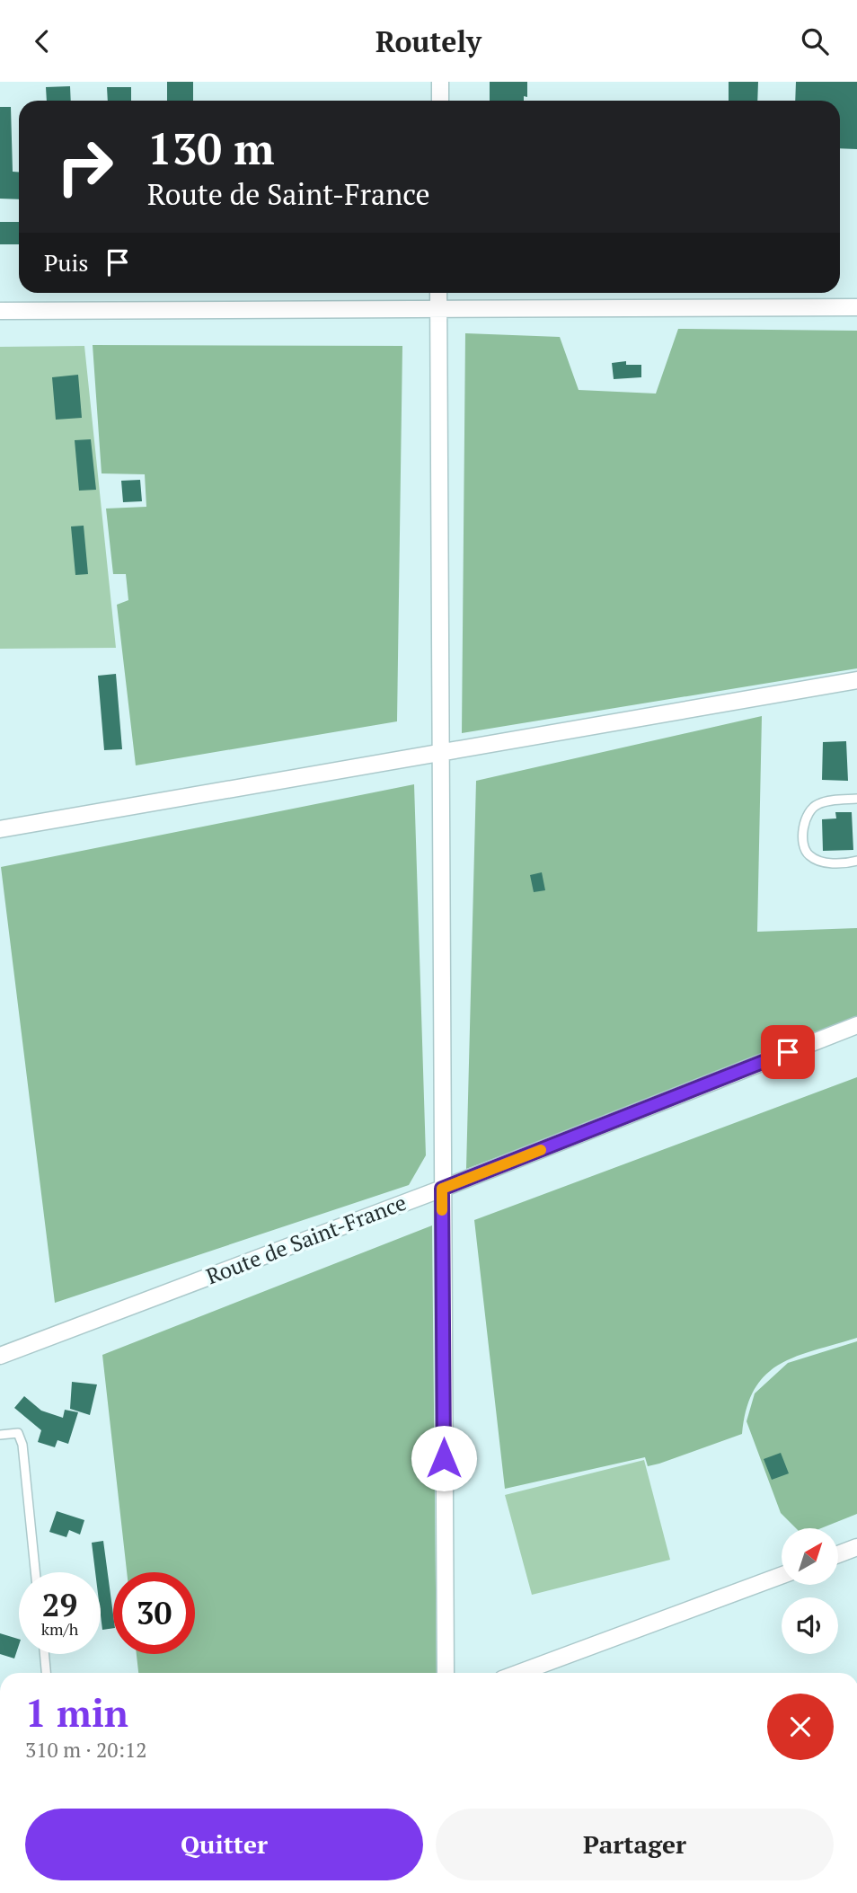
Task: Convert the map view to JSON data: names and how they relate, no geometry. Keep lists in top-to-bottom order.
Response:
{
  "streets": {
    "street": ["Route de Saint-France"]
  },
  "north": "top right",
  "page": {
    "header": "Routely",
    "turn": ["130 m", "Route de Saint-France"],
    "then": "Puis",
    "speed": "29 km/h",
    "limit": "30",
    "heading": ["1 min", "310 m · 20:12"],
    "buttons": ["Quitter", "Partager"]
  }
}
